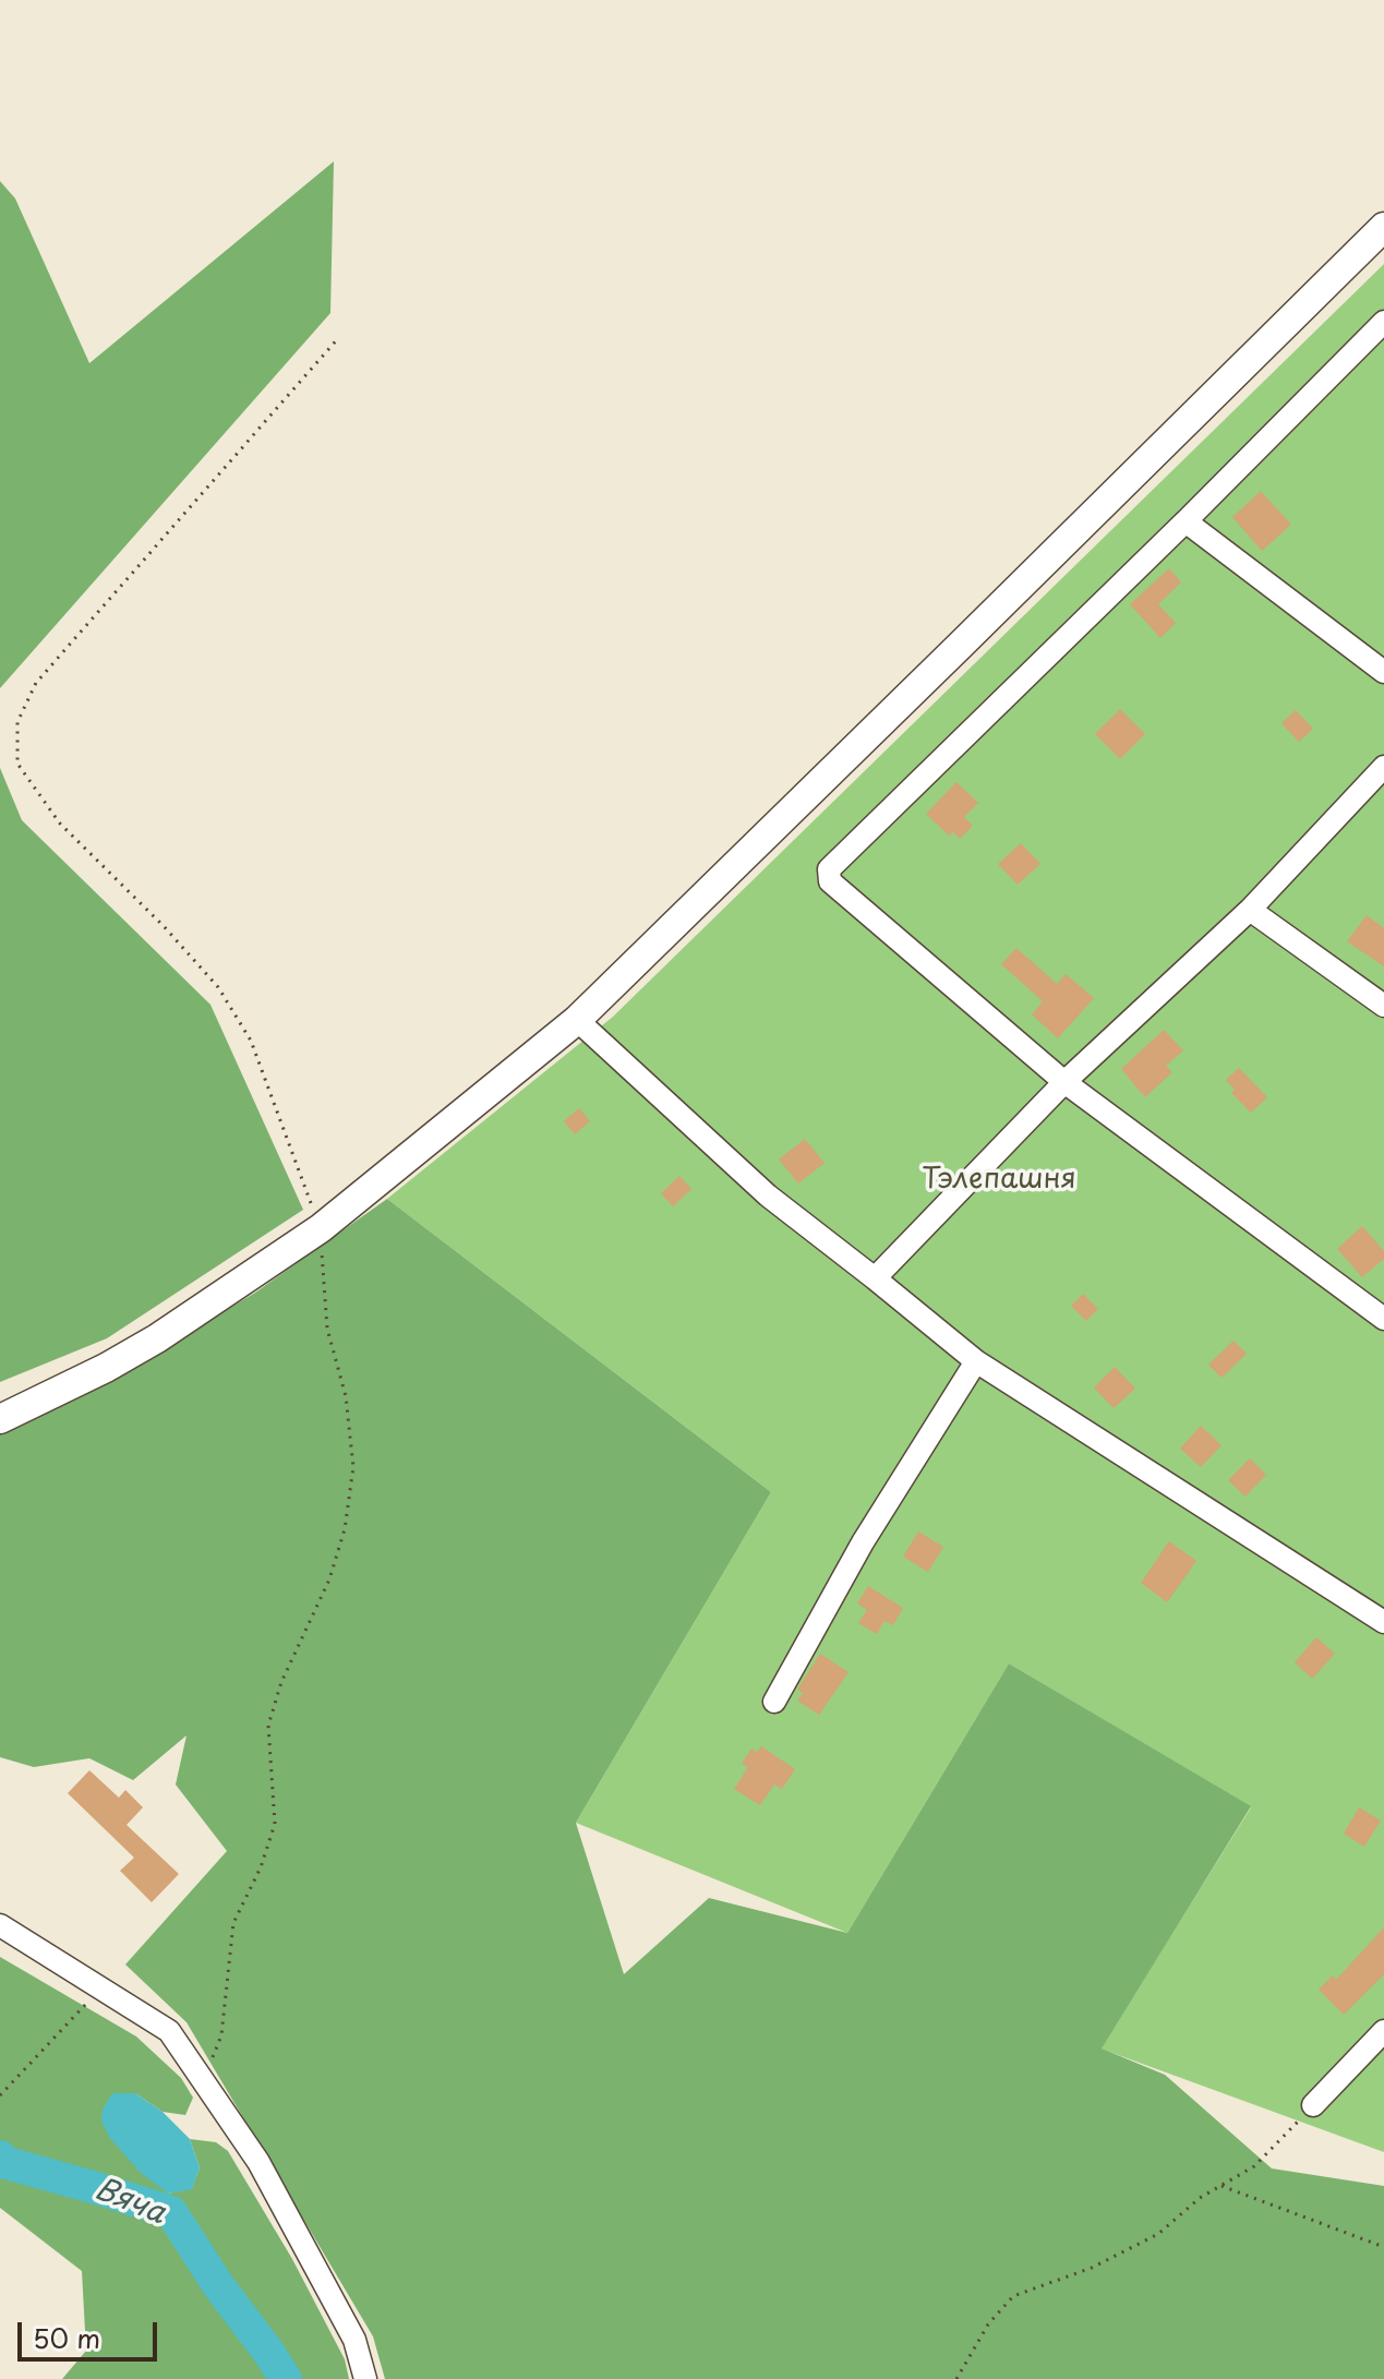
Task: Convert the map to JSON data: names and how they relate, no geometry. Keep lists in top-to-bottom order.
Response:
{
  "water": ["Вяча"],
  "parks": ["Тэлепашня"],
  "scale_bar": "50 m"
}
